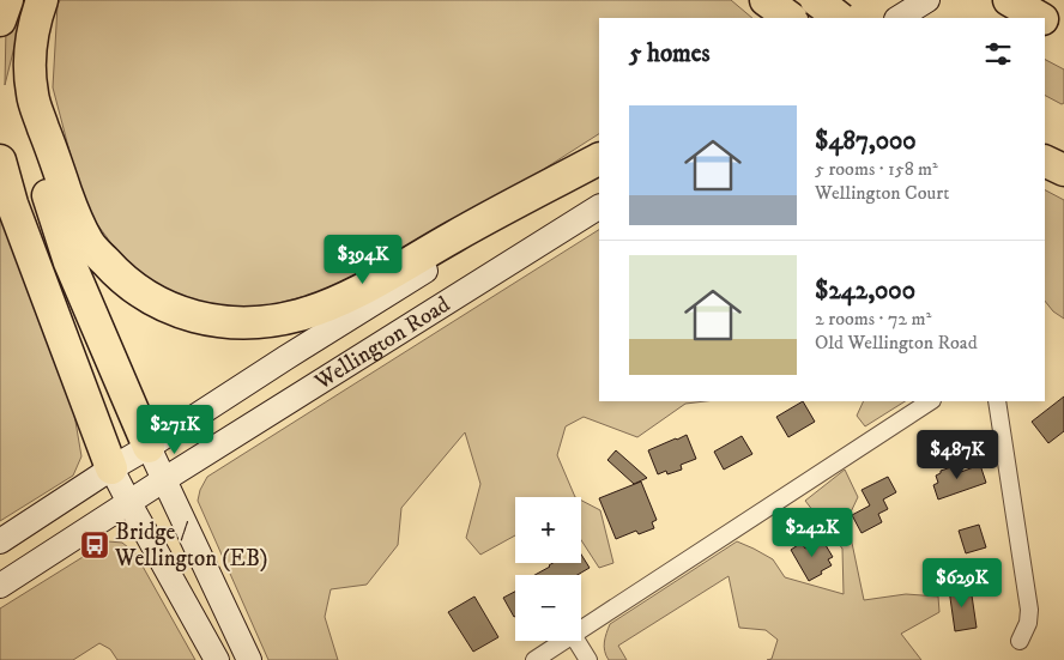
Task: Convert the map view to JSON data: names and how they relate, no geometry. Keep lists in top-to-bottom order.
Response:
{
  "streets": {
    "main road": ["Wellington Road"]
  },
  "places": {
    "bus stop": ["Bridge / Wellington (EB)"]
  },
  "page": {
    "heading": "5 homes",
    "list": [
      {
        "name": "$487,000",
        "note": "5 rooms · 158 m² · Wellington Court"
      },
      {
        "name": "$242,000",
        "note": "2 rooms · 72 m² · Old Wellington Road"
      }
    ],
    "price": [
      "$394K",
      "$271K",
      "$487K",
      "$242K",
      "$629K"
    ],
    "map_buttons": ["+", "−"]
  }
}
